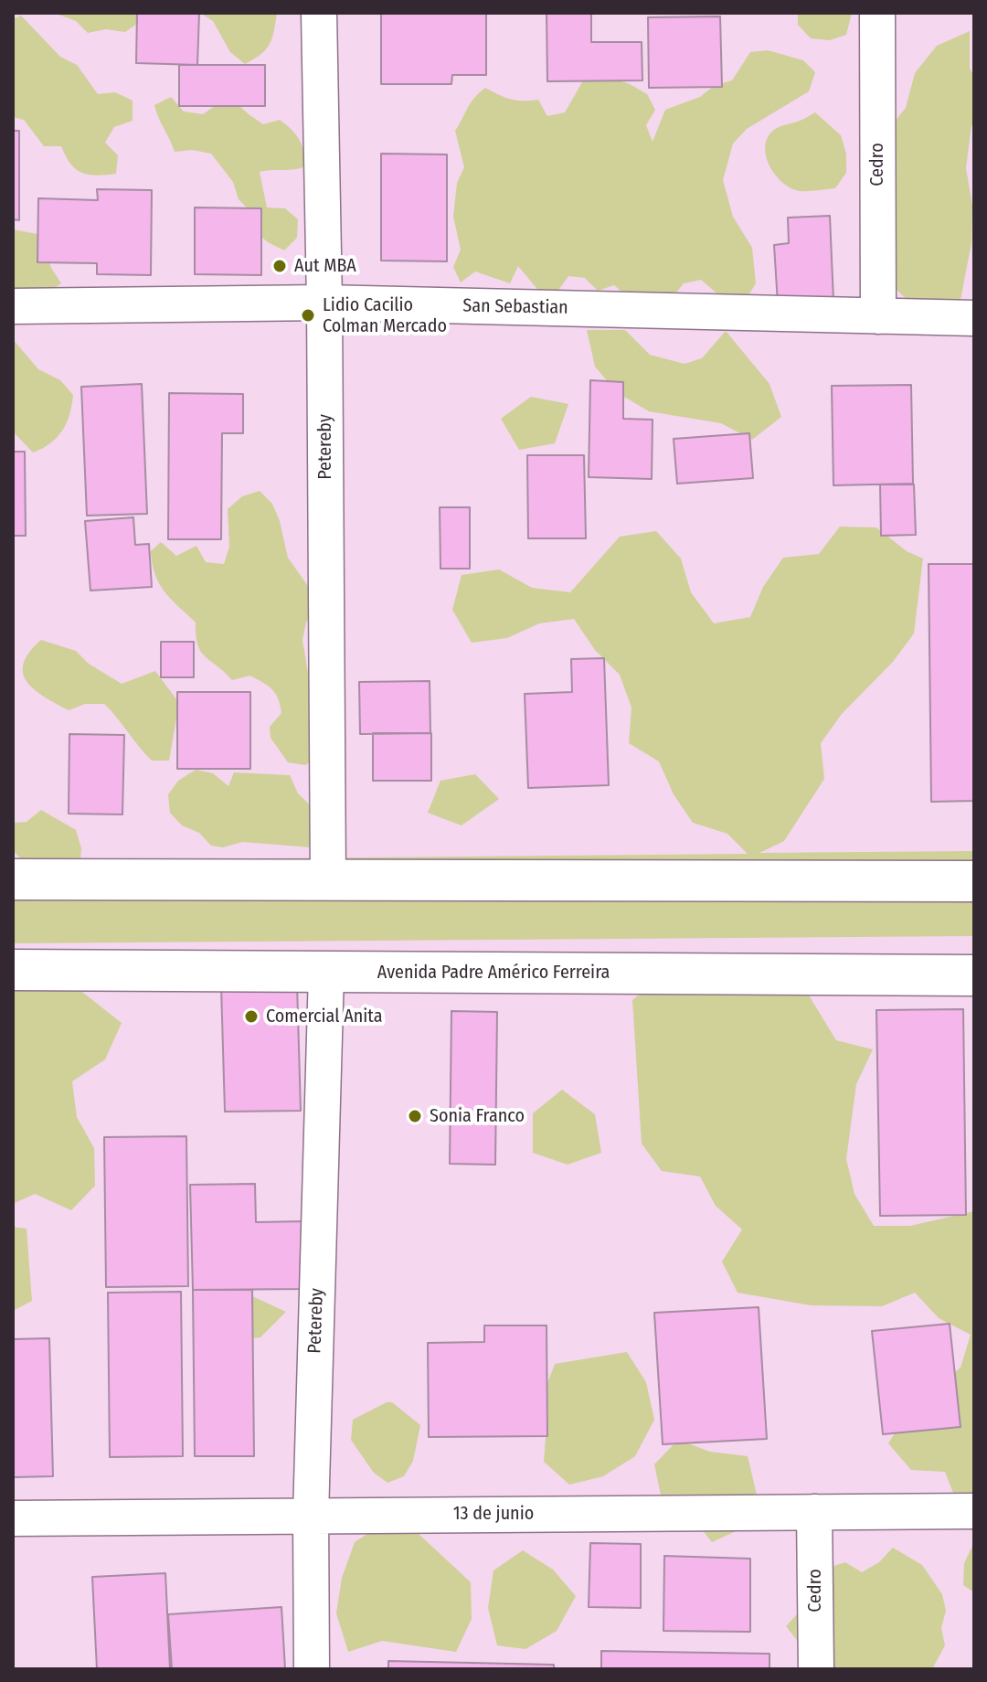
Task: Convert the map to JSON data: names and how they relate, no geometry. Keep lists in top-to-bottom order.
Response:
{
  "streets": {
    "street": [
      "Cedro",
      "San Sebastian",
      "Petereby",
      "Avenida Padre Américo Ferreira",
      "13 de junio"
    ]
  },
  "crossings": [
    ["Cedro", "San Sebastian"],
    ["Cedro", "13 de junio"],
    ["San Sebastian", "Petereby"],
    ["Petereby", "Avenida Padre Américo Ferreira"],
    ["Petereby", "13 de junio"]
  ],
  "places": [
    "Aut MBA",
    "Lidio Cacilio Colman Mercado",
    "Comercial Anita",
    "Sonia Franco"
  ]
}
